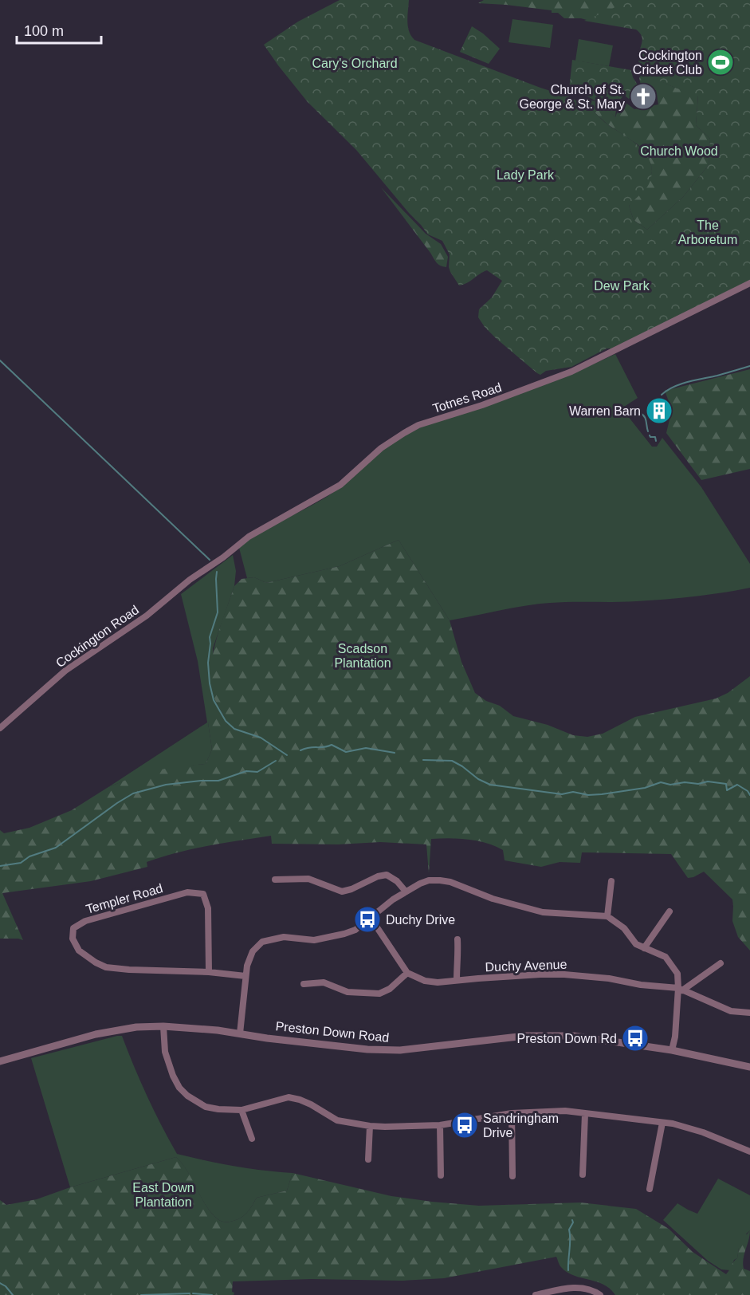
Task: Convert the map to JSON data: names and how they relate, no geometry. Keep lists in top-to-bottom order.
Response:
{
  "streets": {
    "street": [
      "Totnes Road",
      "Cockington Road",
      "Templer Road",
      "Duchy Avenue",
      "Preston Down Road"
    ]
  },
  "crossings": [
    ["Totnes Road", "Cockington Road"]
  ],
  "parks": [
    "Cary's Orchard",
    "Church Wood",
    "Lady Park",
    "The Arboretum",
    "Dew Park",
    "Scadson Plantation",
    "East Down Plantation"
  ],
  "places": {
    "sports": ["Cockington Cricket Club"],
    "church": ["Church of St. George & St. Mary"],
    "building": ["Warren Barn"],
    "bus stop": ["Duchy Drive", "Preston Down Rd", "Sandringham Drive"]
  },
  "scale_bar": "100 m"
}
